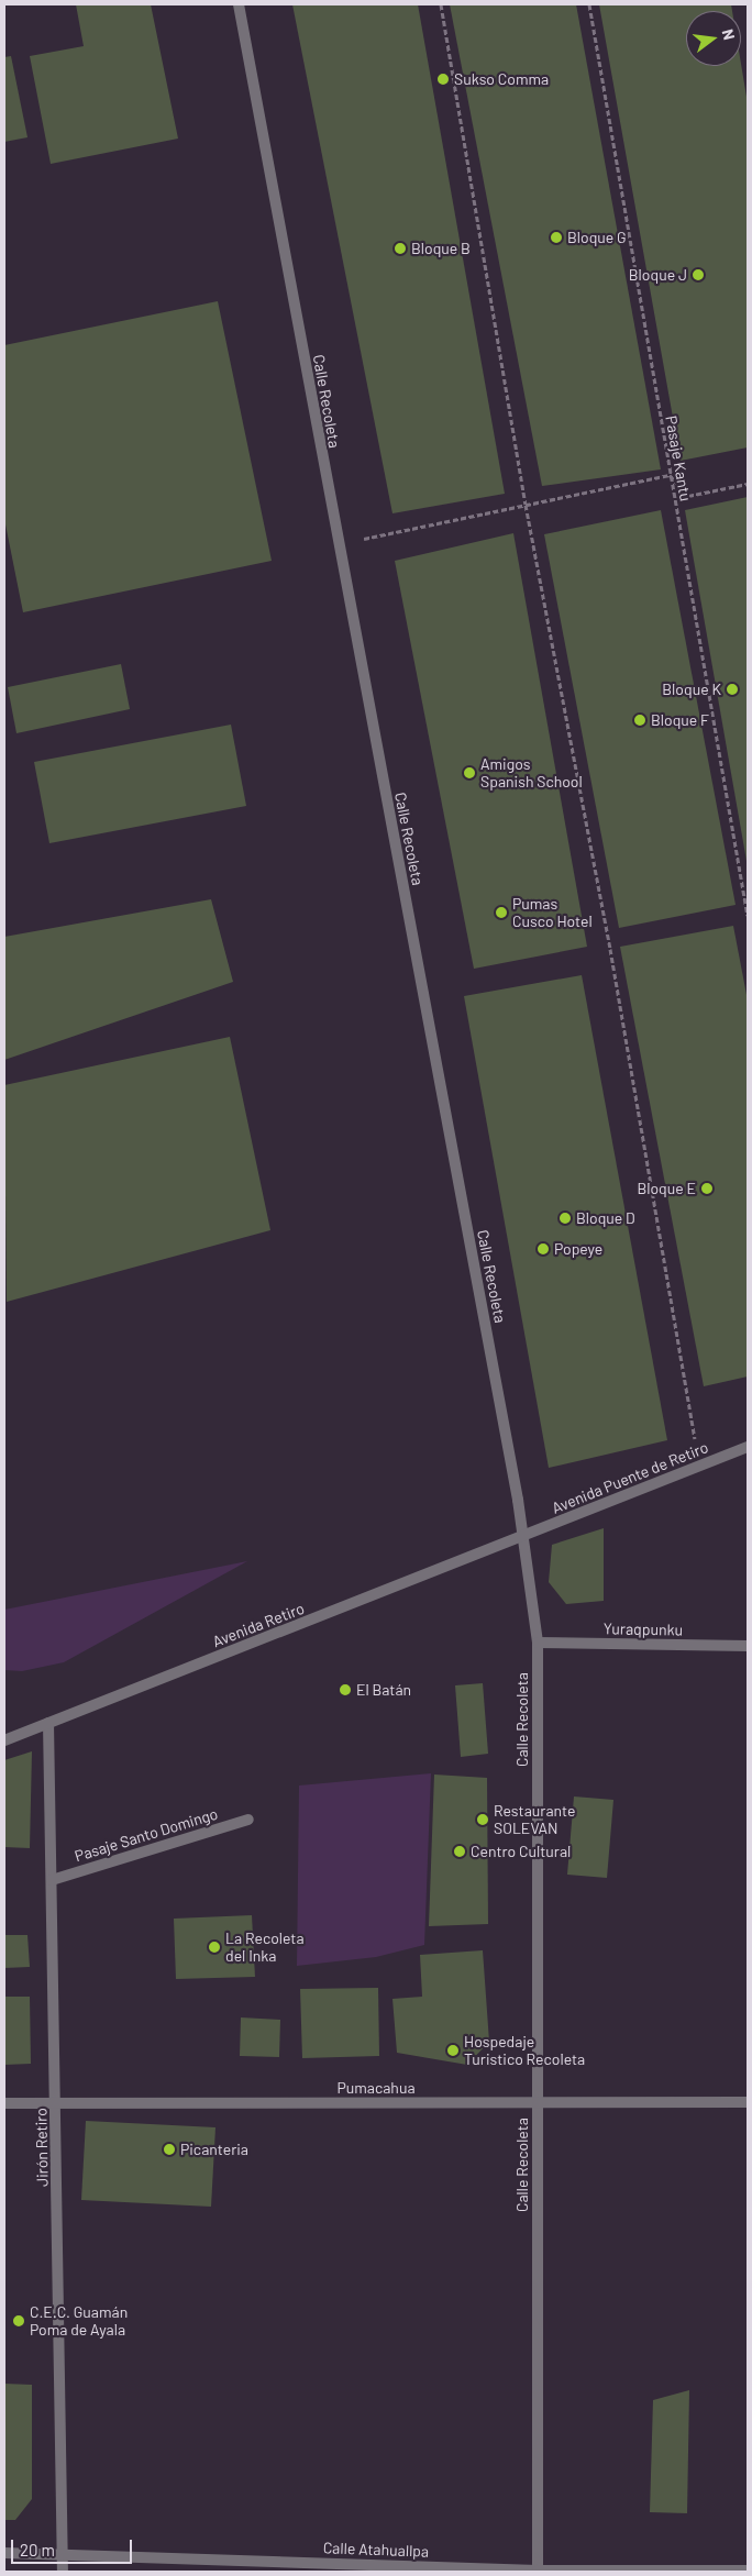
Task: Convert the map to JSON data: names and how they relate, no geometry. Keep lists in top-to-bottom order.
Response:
{
  "streets": {
    "street": [
      "Calle Recoleta",
      "Avenida Puente de Retiro",
      "Avenida Retiro",
      "Yuraqpunku",
      "Pasaje Santo Domingo",
      "Pumacahua",
      "Jirón Retiro",
      "Calle Atahuallpa"
    ],
    "path": ["Pasaje Kantu"]
  },
  "crossings": [
    ["Calle Recoleta", "Avenida Puente de Retiro"],
    ["Calle Recoleta", "Avenida Retiro"],
    ["Calle Recoleta", "Yuraqpunku"],
    ["Calle Recoleta", "Pumacahua"],
    ["Calle Recoleta", "Calle Atahuallpa"],
    ["Avenida Puente de Retiro", "Avenida Retiro"],
    ["Avenida Retiro", "Jirón Retiro"],
    ["Pasaje Santo Domingo", "Jirón Retiro"],
    ["Pumacahua", "Jirón Retiro"],
    ["Jirón Retiro", "Calle Atahuallpa"]
  ],
  "places": [
    "Sukso Comma",
    "Bloque G",
    "Bloque B",
    "Bloque J",
    "Bloque K",
    "Bloque F",
    "Amigos Spanish School",
    "Pumas Cusco Hotel",
    "Bloque E",
    "Bloque D",
    "Popeye",
    "El Batán",
    "Restaurante SOLEVAN",
    "Centro Cultural",
    "La Recoleta del Inka",
    "Hospedaje Turistico Recoleta",
    "Picanteria",
    "C.E.C. Guamán Poma de Ayala"
  ],
  "scale_bar": "20 m",
  "north": "right"
}
